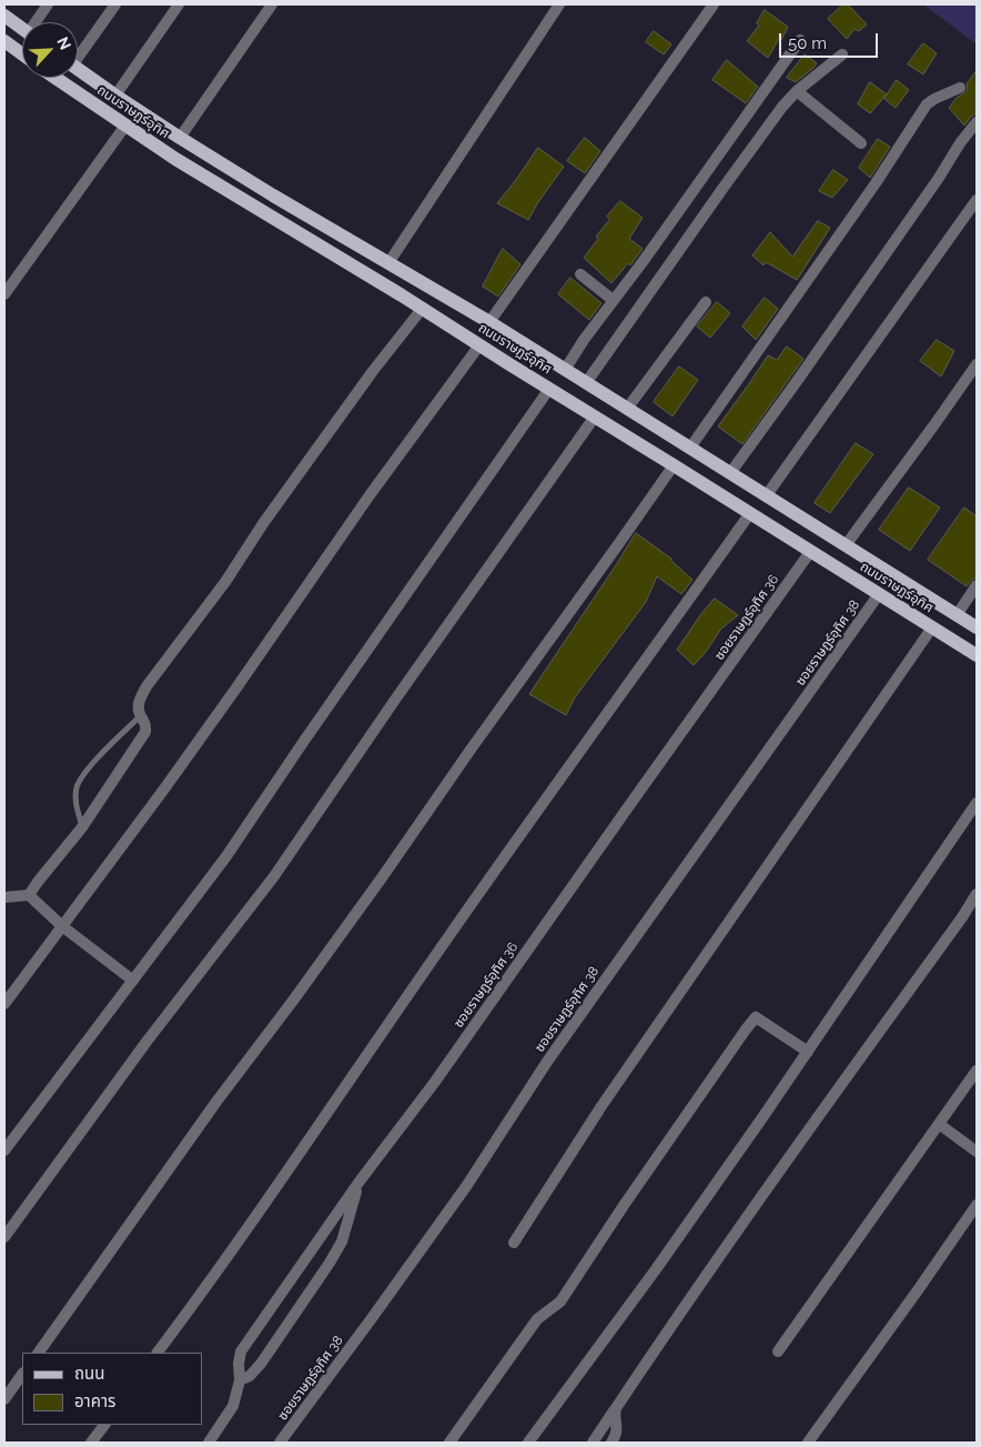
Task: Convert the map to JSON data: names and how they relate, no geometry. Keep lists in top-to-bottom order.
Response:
{
  "streets": {
    "main road": ["ถนนราษฎร์อุทิศ"],
    "street": ["ซอยราษฎร์อุทิศ 36", "ซอยราษฎร์อุทิศ 38"]
  },
  "crossings": [
    ["ถนนราษฎร์อุทิศ", "ซอยราษฎร์อุทิศ 36"],
    ["ถนนราษฎร์อุทิศ", "ซอยราษฎร์อุทิศ 38"]
  ],
  "legend": ["ถนน", "อาคาร"],
  "scale_bar": "50 m",
  "north": "top right"
}
